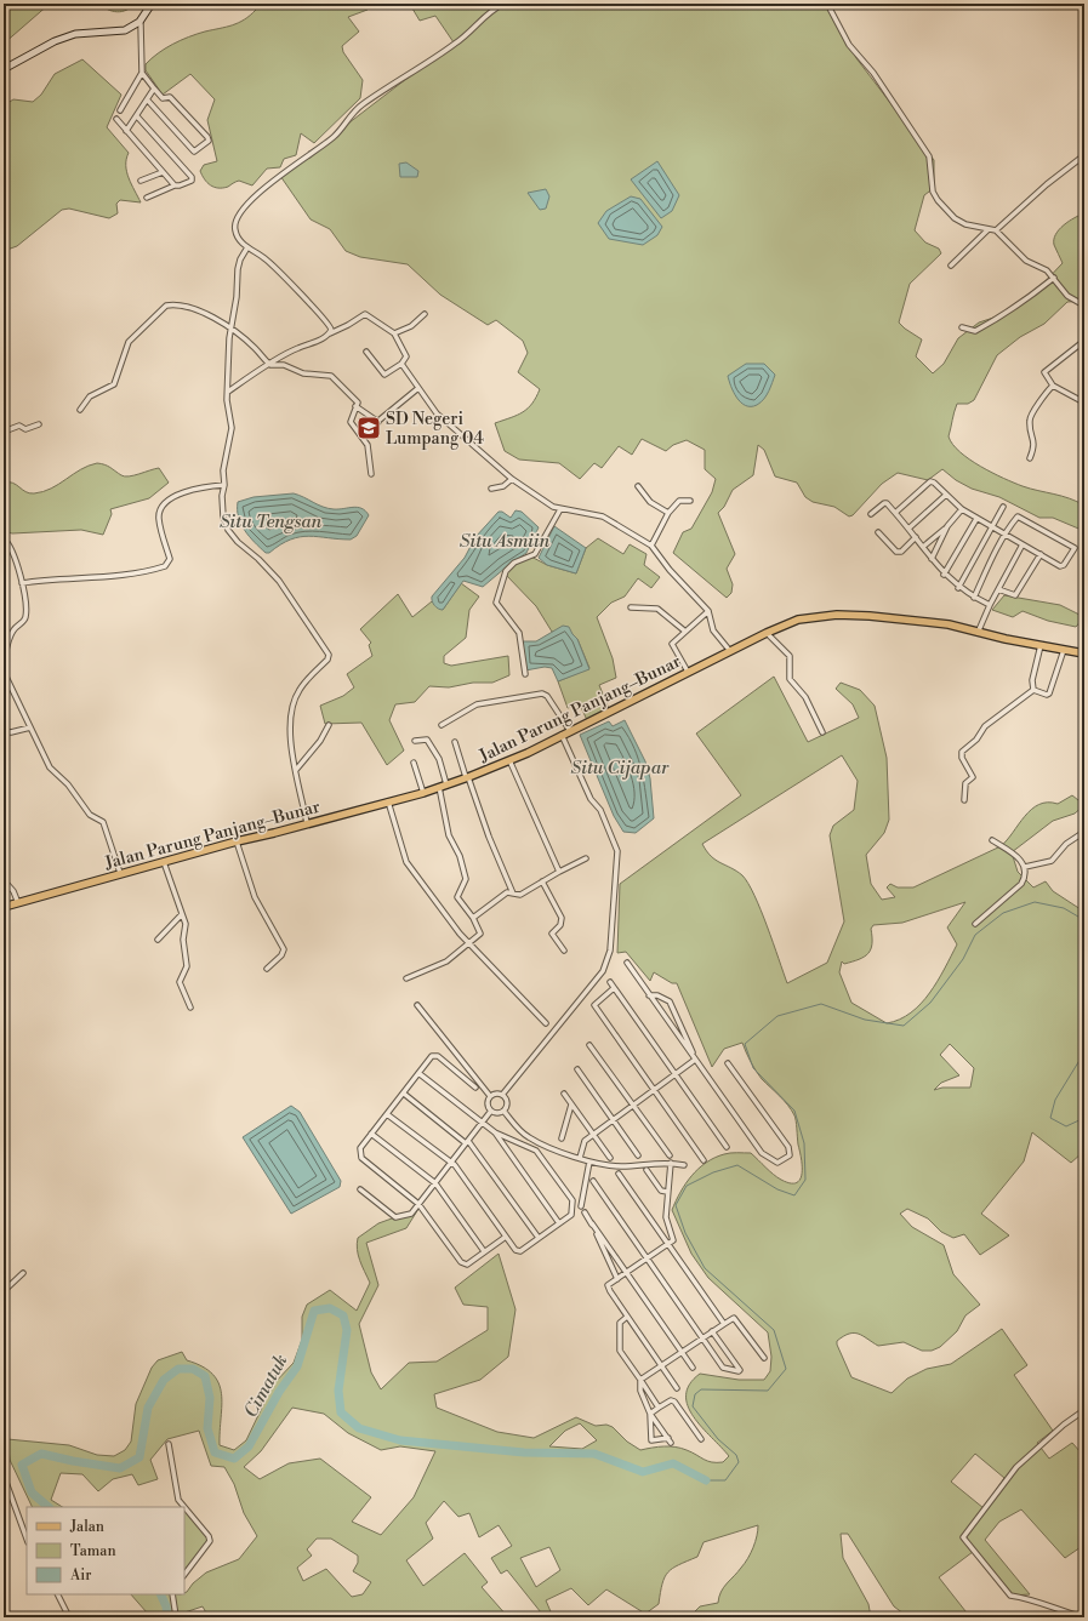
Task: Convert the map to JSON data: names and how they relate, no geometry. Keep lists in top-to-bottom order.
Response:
{
  "streets": {
    "main road": ["Jalan Parung Panjang–Bunar"]
  },
  "water": [
    "Situ Tengsan",
    "Situ Asmiin",
    "Situ Cijapar",
    "Cimatuk"
  ],
  "places": {
    "school or university": ["SD Negeri Lumpang 04"]
  },
  "legend": ["Jalan", "Taman", "Air"]
}
